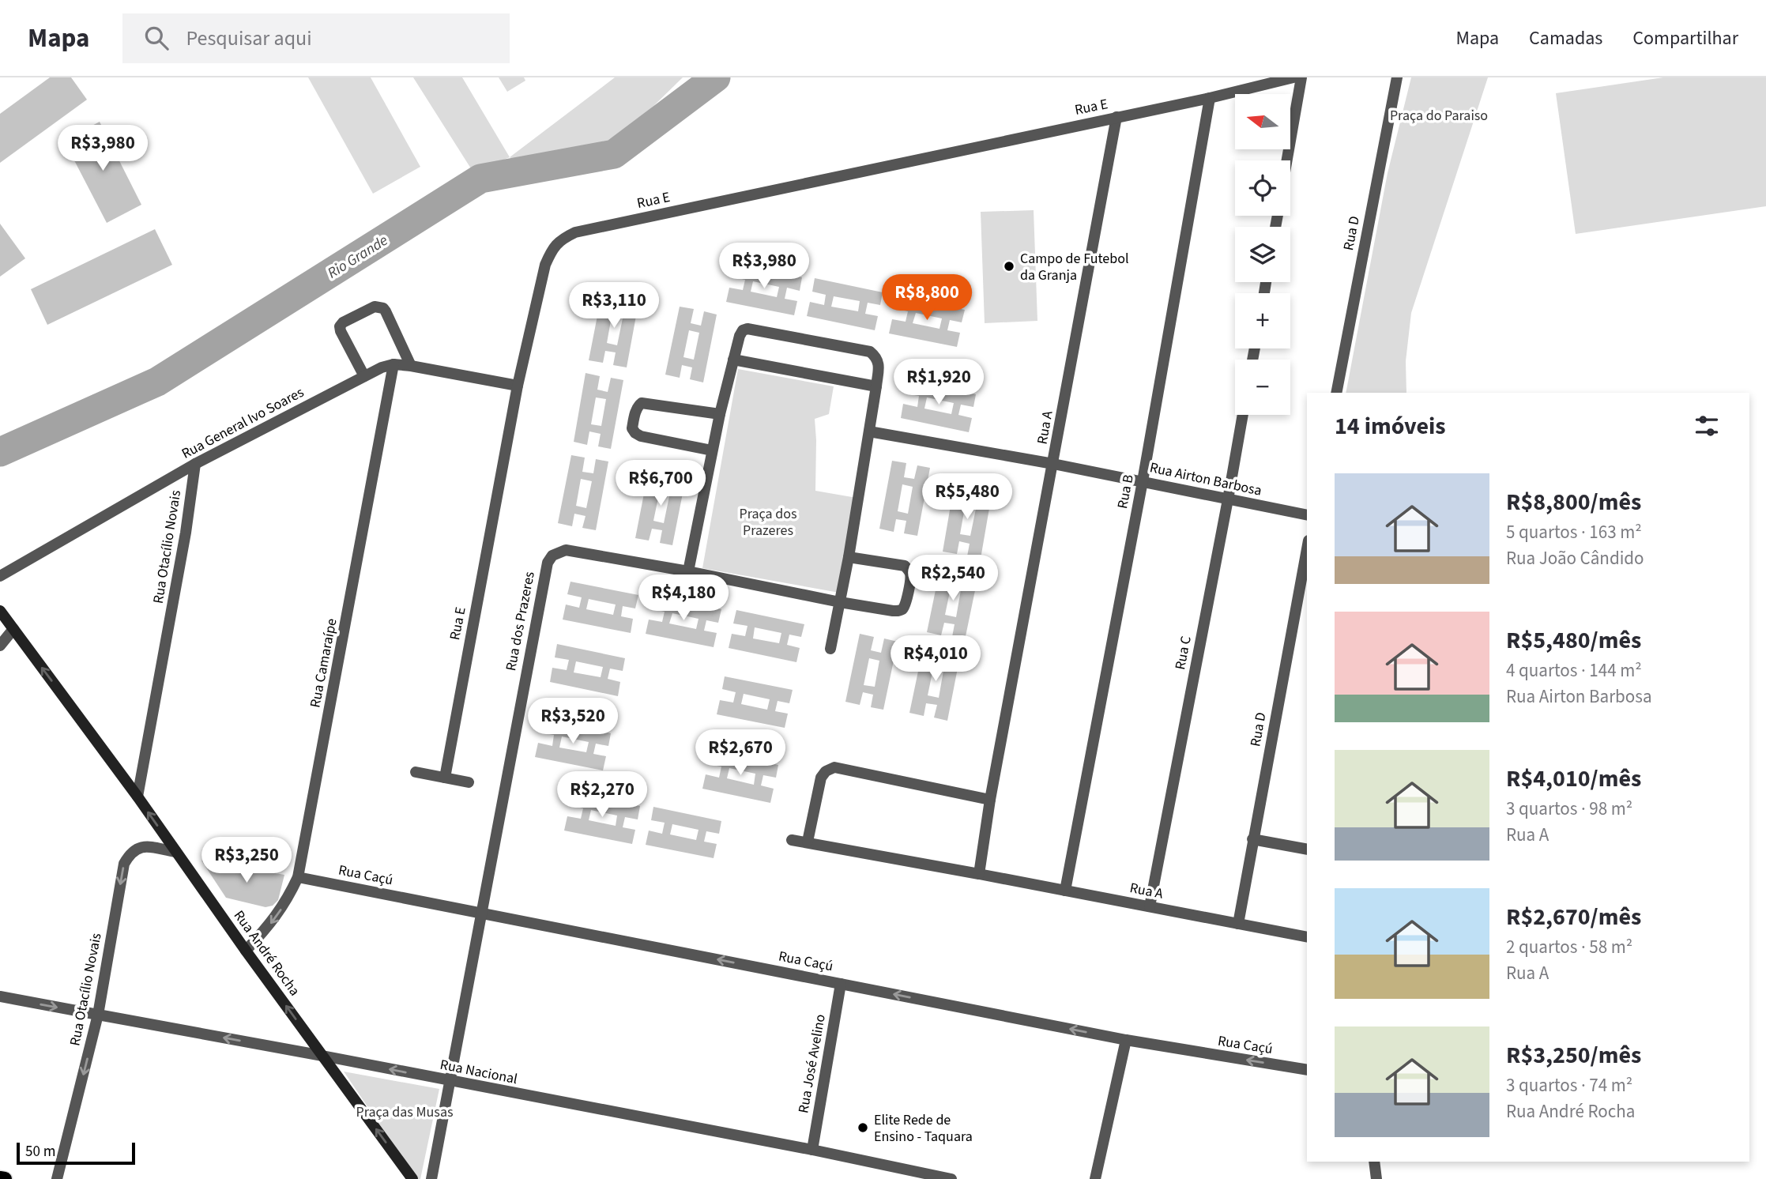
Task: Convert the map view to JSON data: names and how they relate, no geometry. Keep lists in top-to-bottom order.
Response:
{
  "streets": {
    "main road": ["Rua André Rocha"],
    "street": [
      "Rua E",
      "Rua D",
      "Rua General Ivo Soares",
      "Rua A",
      "Rua Airton Barbosa",
      "Rua B",
      "Rua Otacílio Novais",
      "Rua dos Prazeres",
      "Rua C",
      "Rua Camaraípe",
      "Rua Caçú",
      "Rua José Avelino",
      "Rua Nacional"
    ]
  },
  "crossings": [
    ["Rua E", "Rua General Ivo Soares"],
    ["Rua E", "Rua A"],
    ["Rua E", "Rua B"],
    ["Rua D", "Rua A"],
    ["Rua General Ivo Soares", "Rua Otacílio Novais"],
    ["Rua General Ivo Soares", "Rua Camaraípe"],
    ["Rua A", "Rua Airton Barbosa"],
    ["Rua A", "Rua B"],
    ["Rua A", "Rua C"],
    ["Rua Airton Barbosa", "Rua B"],
    ["Rua Airton Barbosa", "Rua C"],
    ["Rua Otacílio Novais", "Rua André Rocha"],
    ["Rua Otacílio Novais", "Rua Nacional"],
    ["Rua dos Prazeres", "Rua Caçú"],
    ["Rua dos Prazeres", "Rua Nacional"],
    ["Rua Camaraípe", "Rua Caçú"],
    ["Rua Camaraípe", "Rua André Rocha"],
    ["Rua Caçú", "Rua José Avelino"],
    ["Rua André Rocha", "Rua Nacional"],
    ["Rua José Avelino", "Rua Nacional"]
  ],
  "one_way": ["Rua Otacílio Novais", "Rua Caçú", "Rua André Rocha"],
  "water": ["Rio Grande"],
  "parks": ["Praça do Paraiso", "Praça dos Prazeres", "Praça das Musas"],
  "places": ["Campo de Futebol da Granja", "Elite Rede de Ensino - Taquara"],
  "scale_bar": "50 m",
  "north": "left",
  "page": {
    "header": "Mapa",
    "search": "Pesquisar aqui",
    "nav": ["Mapa", "Camadas", "Compartilhar"],
    "map_buttons": ["+", "−"],
    "price": [
      "R$3,980",
      "R$3,980",
      "R$8,800",
      "R$3,110",
      "R$1,920",
      "R$6,700",
      "R$5,480",
      "R$2,540",
      "R$4,180",
      "R$4,010",
      "R$3,520",
      "R$2,670",
      "R$2,270",
      "R$3,250"
    ],
    "heading": "14 imóveis",
    "list": [
      {
        "name": "R$8,800/mês",
        "note": "5 quartos · 163 m² · Rua João Cândido"
      },
      {
        "name": "R$5,480/mês",
        "note": "4 quartos · 144 m² · Rua Airton Barbosa"
      },
      {
        "name": "R$4,010/mês",
        "note": "3 quartos · 98 m² · Rua A"
      },
      {
        "name": "R$2,670/mês",
        "note": "2 quartos · 58 m² · Rua A"
      },
      {
        "name": "R$3,250/mês",
        "note": "3 quartos · 74 m² · Rua André Rocha"
      }
    ],
    "scale": "50 m"
  }
}
